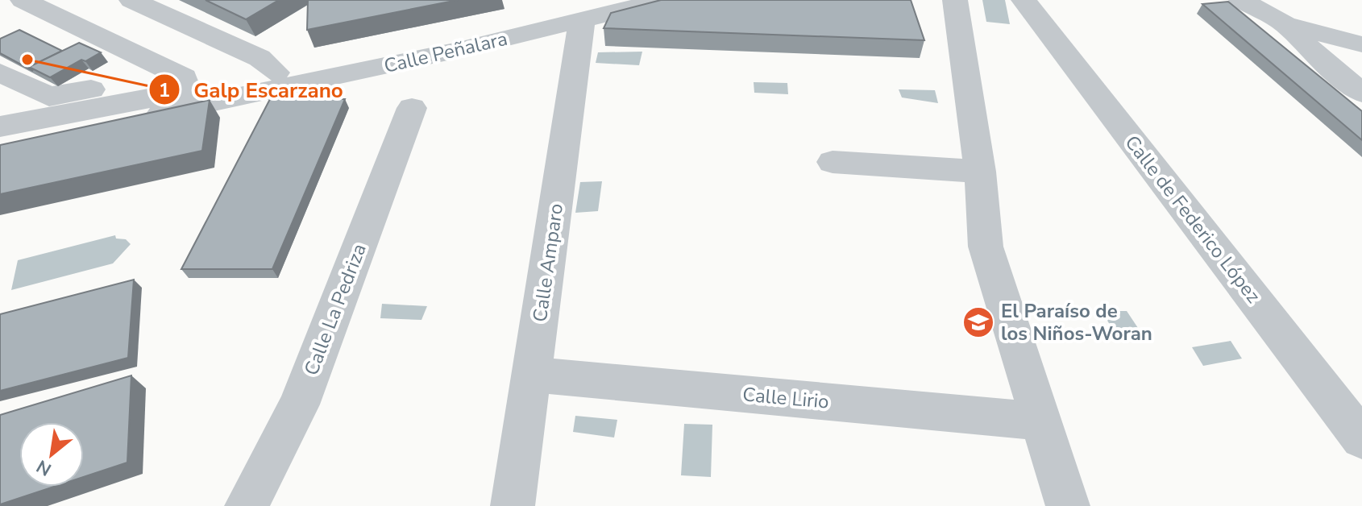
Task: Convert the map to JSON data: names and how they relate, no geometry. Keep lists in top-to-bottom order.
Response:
{
  "streets": {
    "street": [
      "Calle Peñalara",
      "Calle de Federico López",
      "Calle Amparo",
      "Calle La Pedriza",
      "Calle Lirio"
    ]
  },
  "crossings": [
    ["Calle Peñalara", "Calle Amparo"],
    ["Calle Peñalara", "Calle La Pedriza"],
    ["Calle Amparo", "Calle Lirio"]
  ],
  "places": {
    "other": ["Galp Escarzano"],
    "school or university": ["El Paraíso de los Niños-Woran"]
  },
  "north": "bottom left"
}
